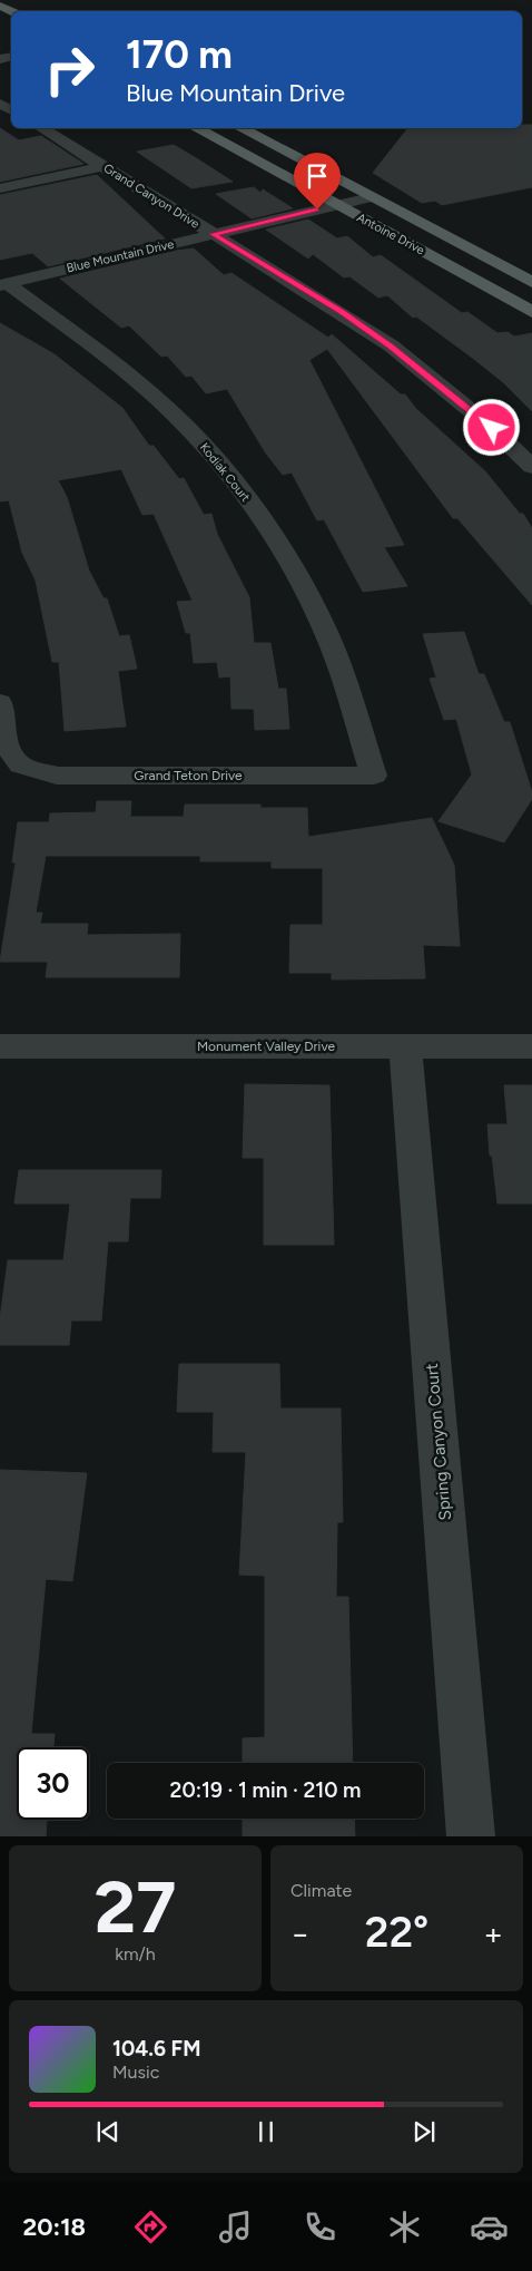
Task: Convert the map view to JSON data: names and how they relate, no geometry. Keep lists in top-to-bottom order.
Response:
{
  "streets": {
    "main road": ["Antoine Drive"],
    "street": [
      "Grand Canyon Drive",
      "Blue Mountain Drive",
      "Kodiak Court",
      "Grand Teton Drive",
      "Monument Valley Drive",
      "Spring Canyon Court"
    ]
  },
  "crossings": [
    ["Grand Canyon Drive", "Blue Mountain Drive"],
    ["Antoine Drive", "Blue Mountain Drive"],
    ["Blue Mountain Drive", "Kodiak Court"],
    ["Kodiak Court", "Grand Teton Drive"],
    ["Monument Valley Drive", "Spring Canyon Court"]
  ],
  "page": {
    "turn": ["170 m", "Blue Mountain Drive"],
    "limit": "30",
    "trip": "20:19 · 1 min · 210 m",
    "tile": [
      ["27", "km/h"],
      "Climate"
    ],
    "heat": ["−", "22°", "+"],
    "song": ["104.6 FM", "Music"],
    "tabs": "20:18"
  }
}
